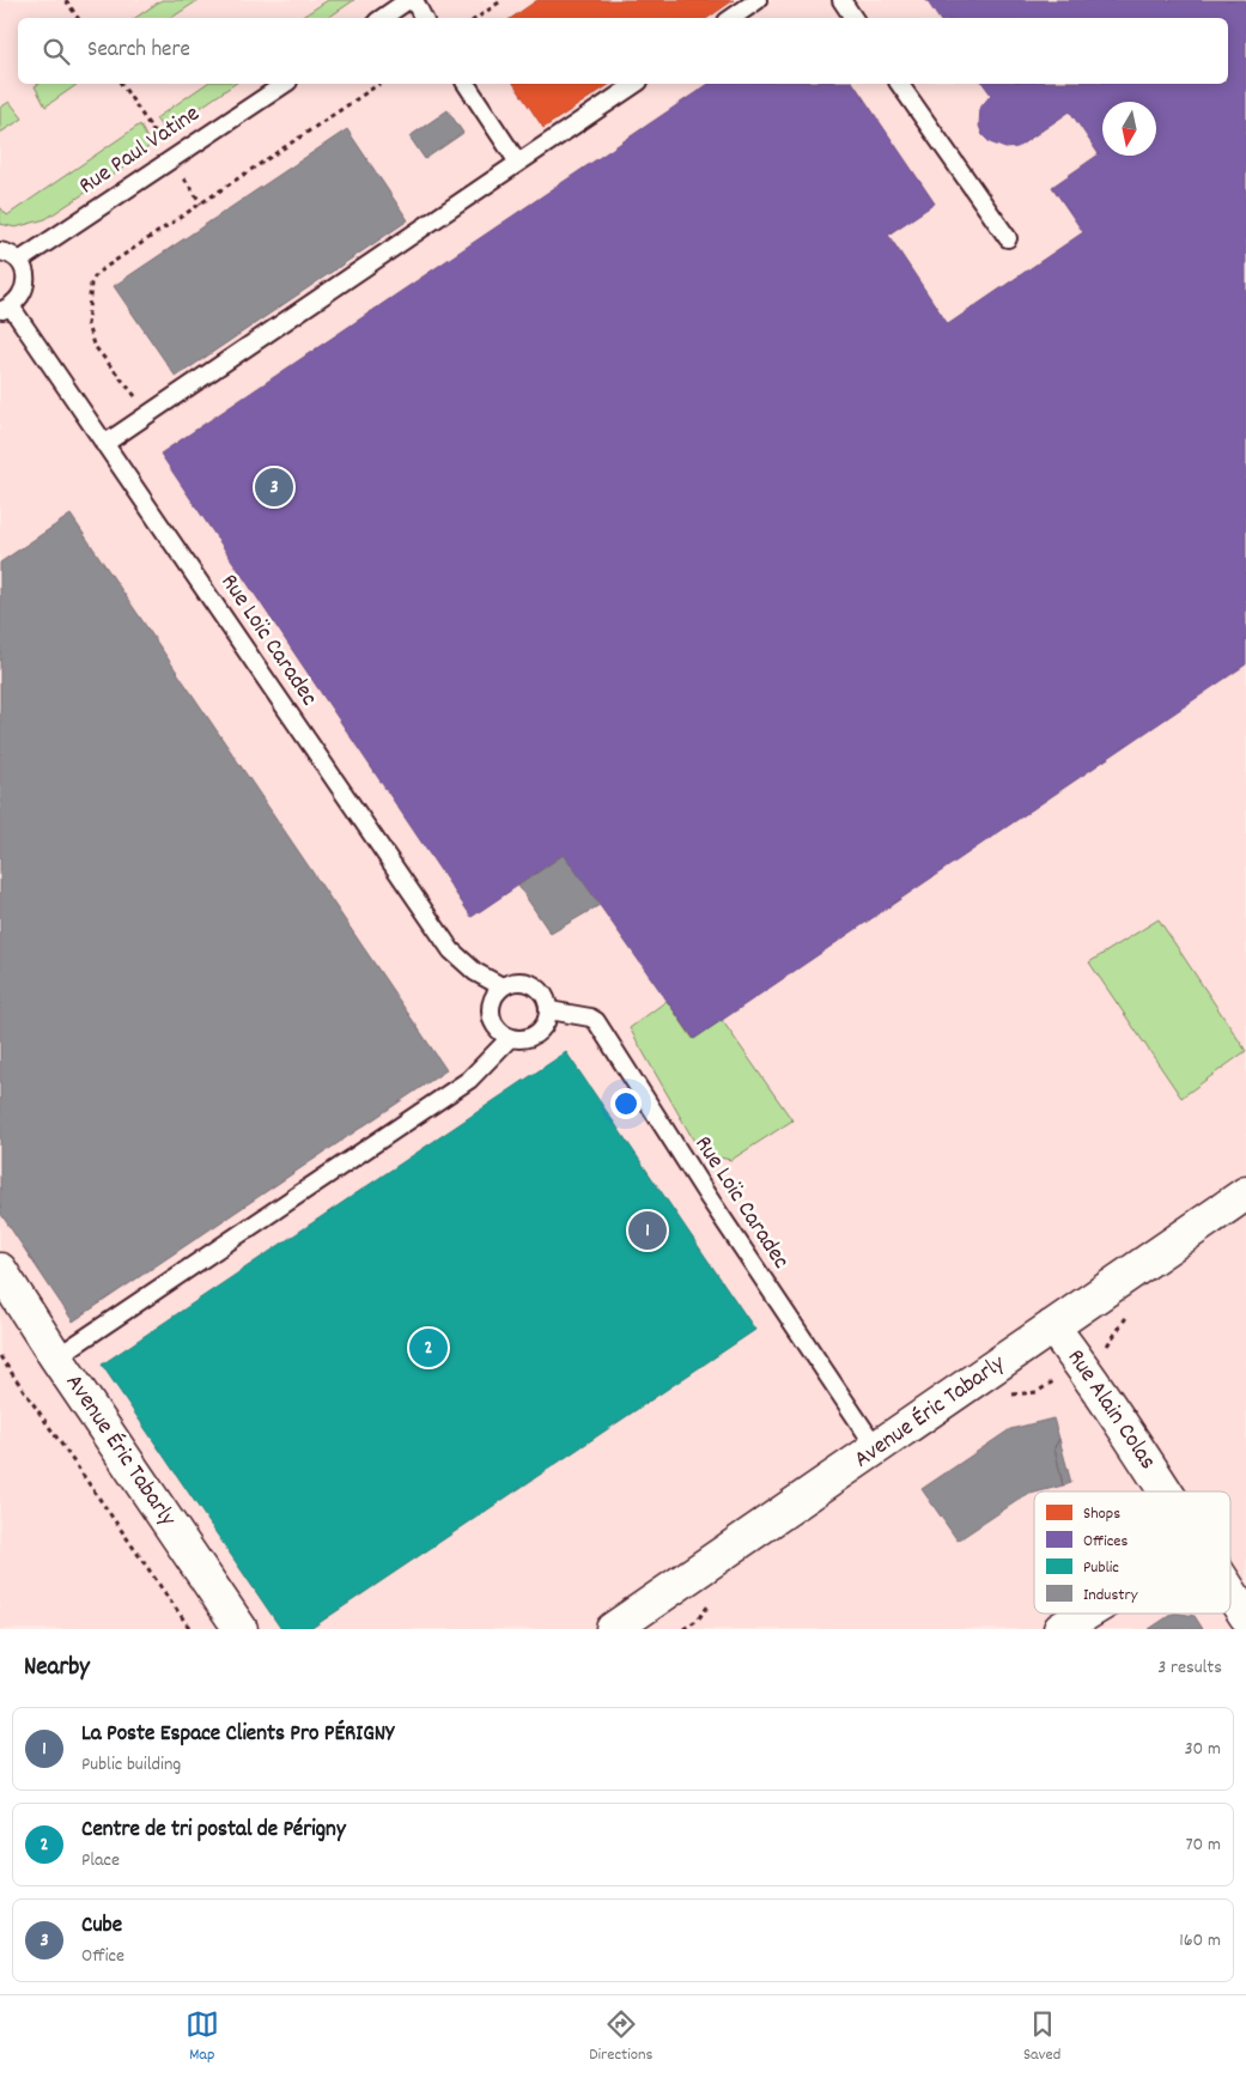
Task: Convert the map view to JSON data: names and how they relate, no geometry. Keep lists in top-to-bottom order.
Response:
{
  "streets": {
    "street": ["Rue Alain Colas", "Avenue Éric Tabarly"],
    "lane": ["Rue Paul Vatine", "Rue Loïc Caradec"]
  },
  "crossings": [
    ["Rue Loïc Caradec", "Avenue Éric Tabarly"],
    ["Rue Alain Colas", "Avenue Éric Tabarly"]
  ],
  "legend": [
    "Shops",
    "Offices",
    "Public",
    "Industry"
  ],
  "north": "bottom",
  "page": {
    "search": "Search here",
    "pins": ["3", "1", "2"],
    "heading": ["Nearby", "3 results"],
    "list": [
      {
        "mark": "1",
        "name": "La Poste Espace Clients Pro PÉRIGNY",
        "note": "Public building",
        "value": "30 m"
      },
      {
        "mark": "2",
        "name": "Centre de tri postal de Périgny",
        "note": "Place",
        "value": "70 m"
      },
      {
        "mark": "3",
        "name": "Cube",
        "note": "Office",
        "value": "160 m"
      }
    ],
    "nav": ["Map", "Directions", "Saved"]
  }
}
